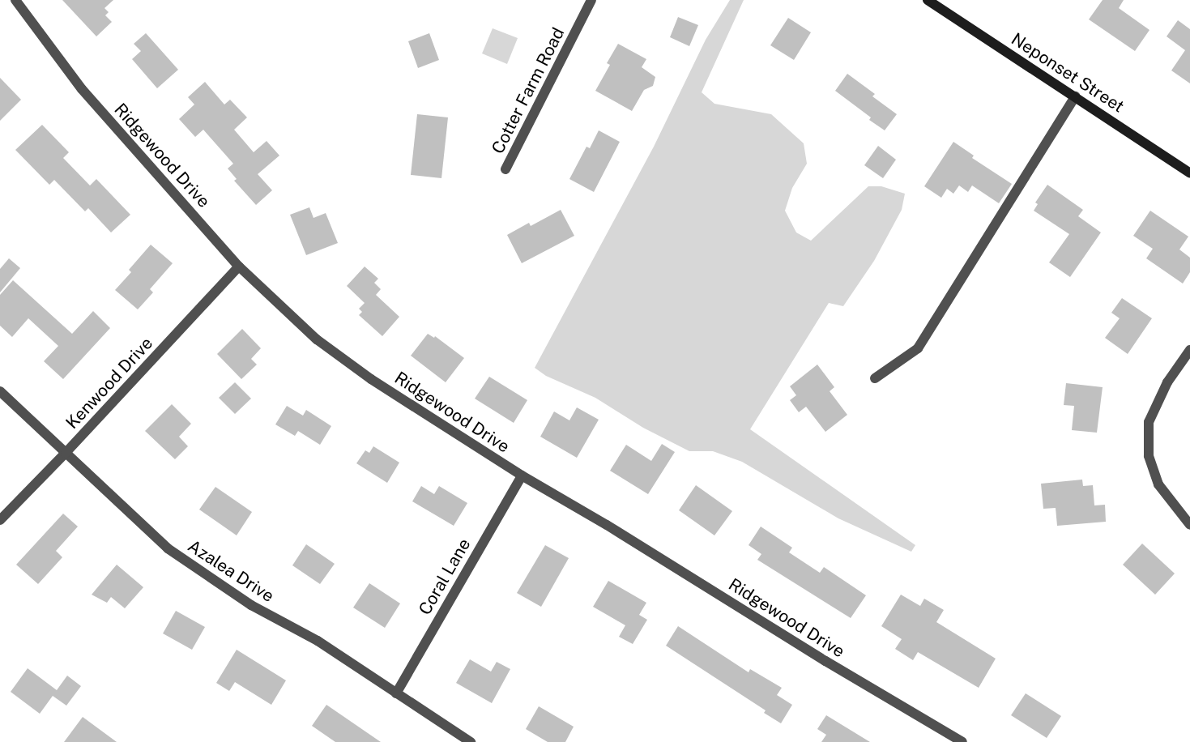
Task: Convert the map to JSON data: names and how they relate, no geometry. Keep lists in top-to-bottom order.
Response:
{
  "streets": {
    "main road": ["Neponset Street"],
    "street": [
      "Cotter Farm Road",
      "Ridgewood Drive",
      "Kenwood Drive",
      "Azalea Drive",
      "Coral Lane"
    ]
  },
  "crossings": [
    ["Ridgewood Drive", "Kenwood Drive"],
    ["Ridgewood Drive", "Coral Lane"],
    ["Kenwood Drive", "Azalea Drive"],
    ["Azalea Drive", "Coral Lane"]
  ]
}
